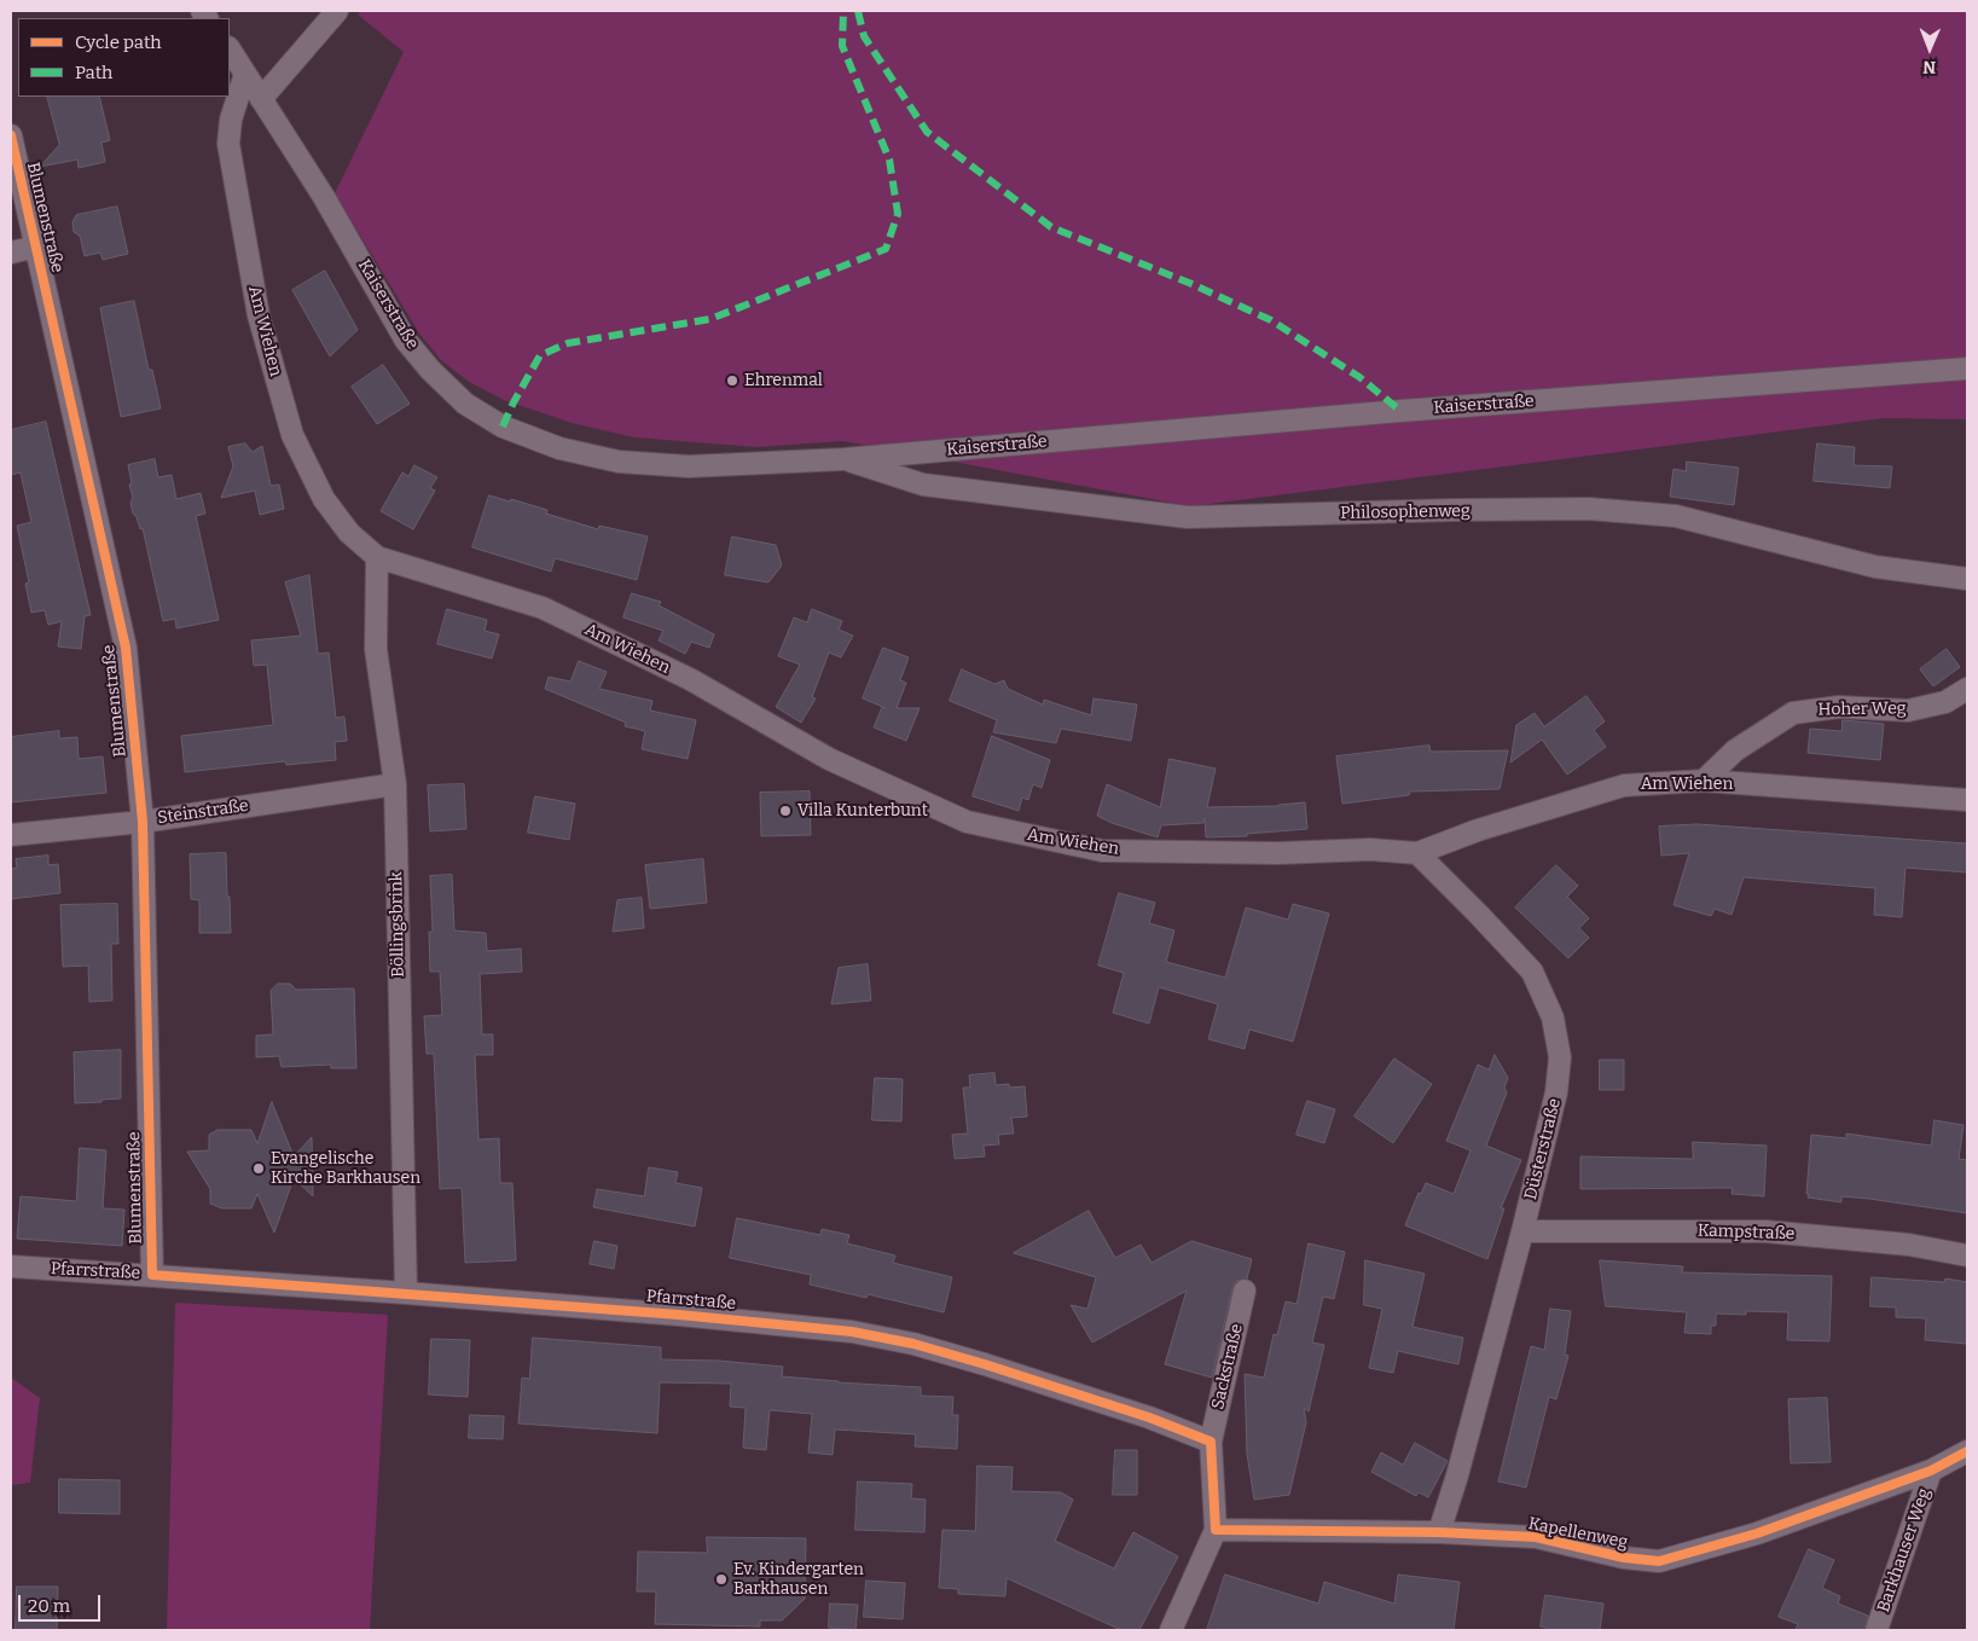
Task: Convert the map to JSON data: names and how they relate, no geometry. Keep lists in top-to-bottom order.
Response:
{
  "streets": {
    "street": [
      "Blumenstraße",
      "Kaiserstraße",
      "Am Wiehen",
      "Philosophenweg",
      "Hoher Weg",
      "Steinstraße",
      "Böllingsbrink",
      "Düsterstraße",
      "Kampstraße",
      "Pfarrstraße",
      "Sackstraße",
      "Kapellenweg",
      "Barkhauser Weg"
    ]
  },
  "crossings": [
    ["Blumenstraße", "Steinstraße"],
    ["Blumenstraße", "Pfarrstraße"],
    ["Kaiserstraße", "Am Wiehen"],
    ["Kaiserstraße", "Philosophenweg"],
    ["Am Wiehen", "Hoher Weg"],
    ["Am Wiehen", "Böllingsbrink"],
    ["Am Wiehen", "Düsterstraße"],
    ["Steinstraße", "Böllingsbrink"],
    ["Böllingsbrink", "Pfarrstraße"],
    ["Düsterstraße", "Kampstraße"],
    ["Düsterstraße", "Kapellenweg"],
    ["Pfarrstraße", "Sackstraße"],
    ["Kapellenweg", "Barkhauser Weg"]
  ],
  "places": [
    "Ehrenmal",
    "Villa Kunterbunt",
    "Evangelische Kirche Barkhausen",
    "Ev. Kindergarten Barkhausen"
  ],
  "legend": ["Cycle path", "Path"],
  "scale_bar": "20 m",
  "north": "bottom"
}
